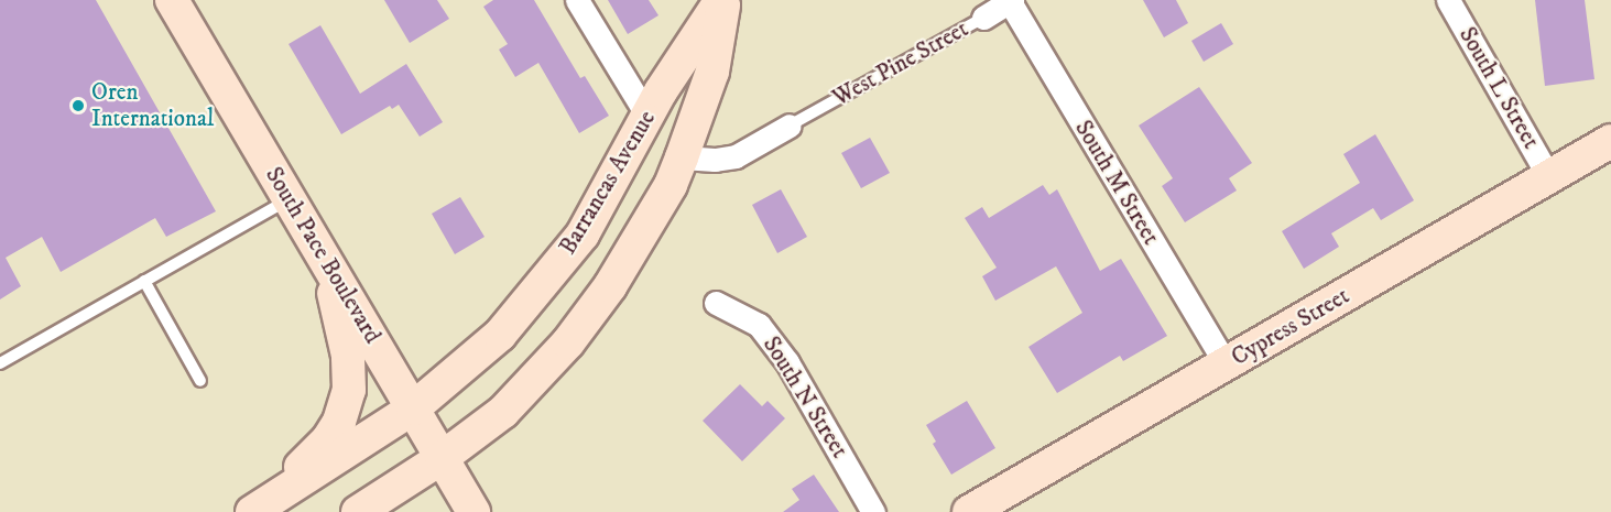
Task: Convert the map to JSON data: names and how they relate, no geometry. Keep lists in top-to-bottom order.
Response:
{
  "streets": {
    "main road": ["Barrancas Avenue", "South Pace Boulevard", "Cypress Street"],
    "street": [
      "West Pine Street",
      "South L Street",
      "South M Street",
      "South N Street"
    ]
  },
  "crossings": [
    ["West Pine Street", "South M Street"],
    ["South L Street", "Cypress Street"],
    ["Barrancas Avenue", "South Pace Boulevard"],
    ["South M Street", "Cypress Street"]
  ],
  "places": ["Oren International"]
}
